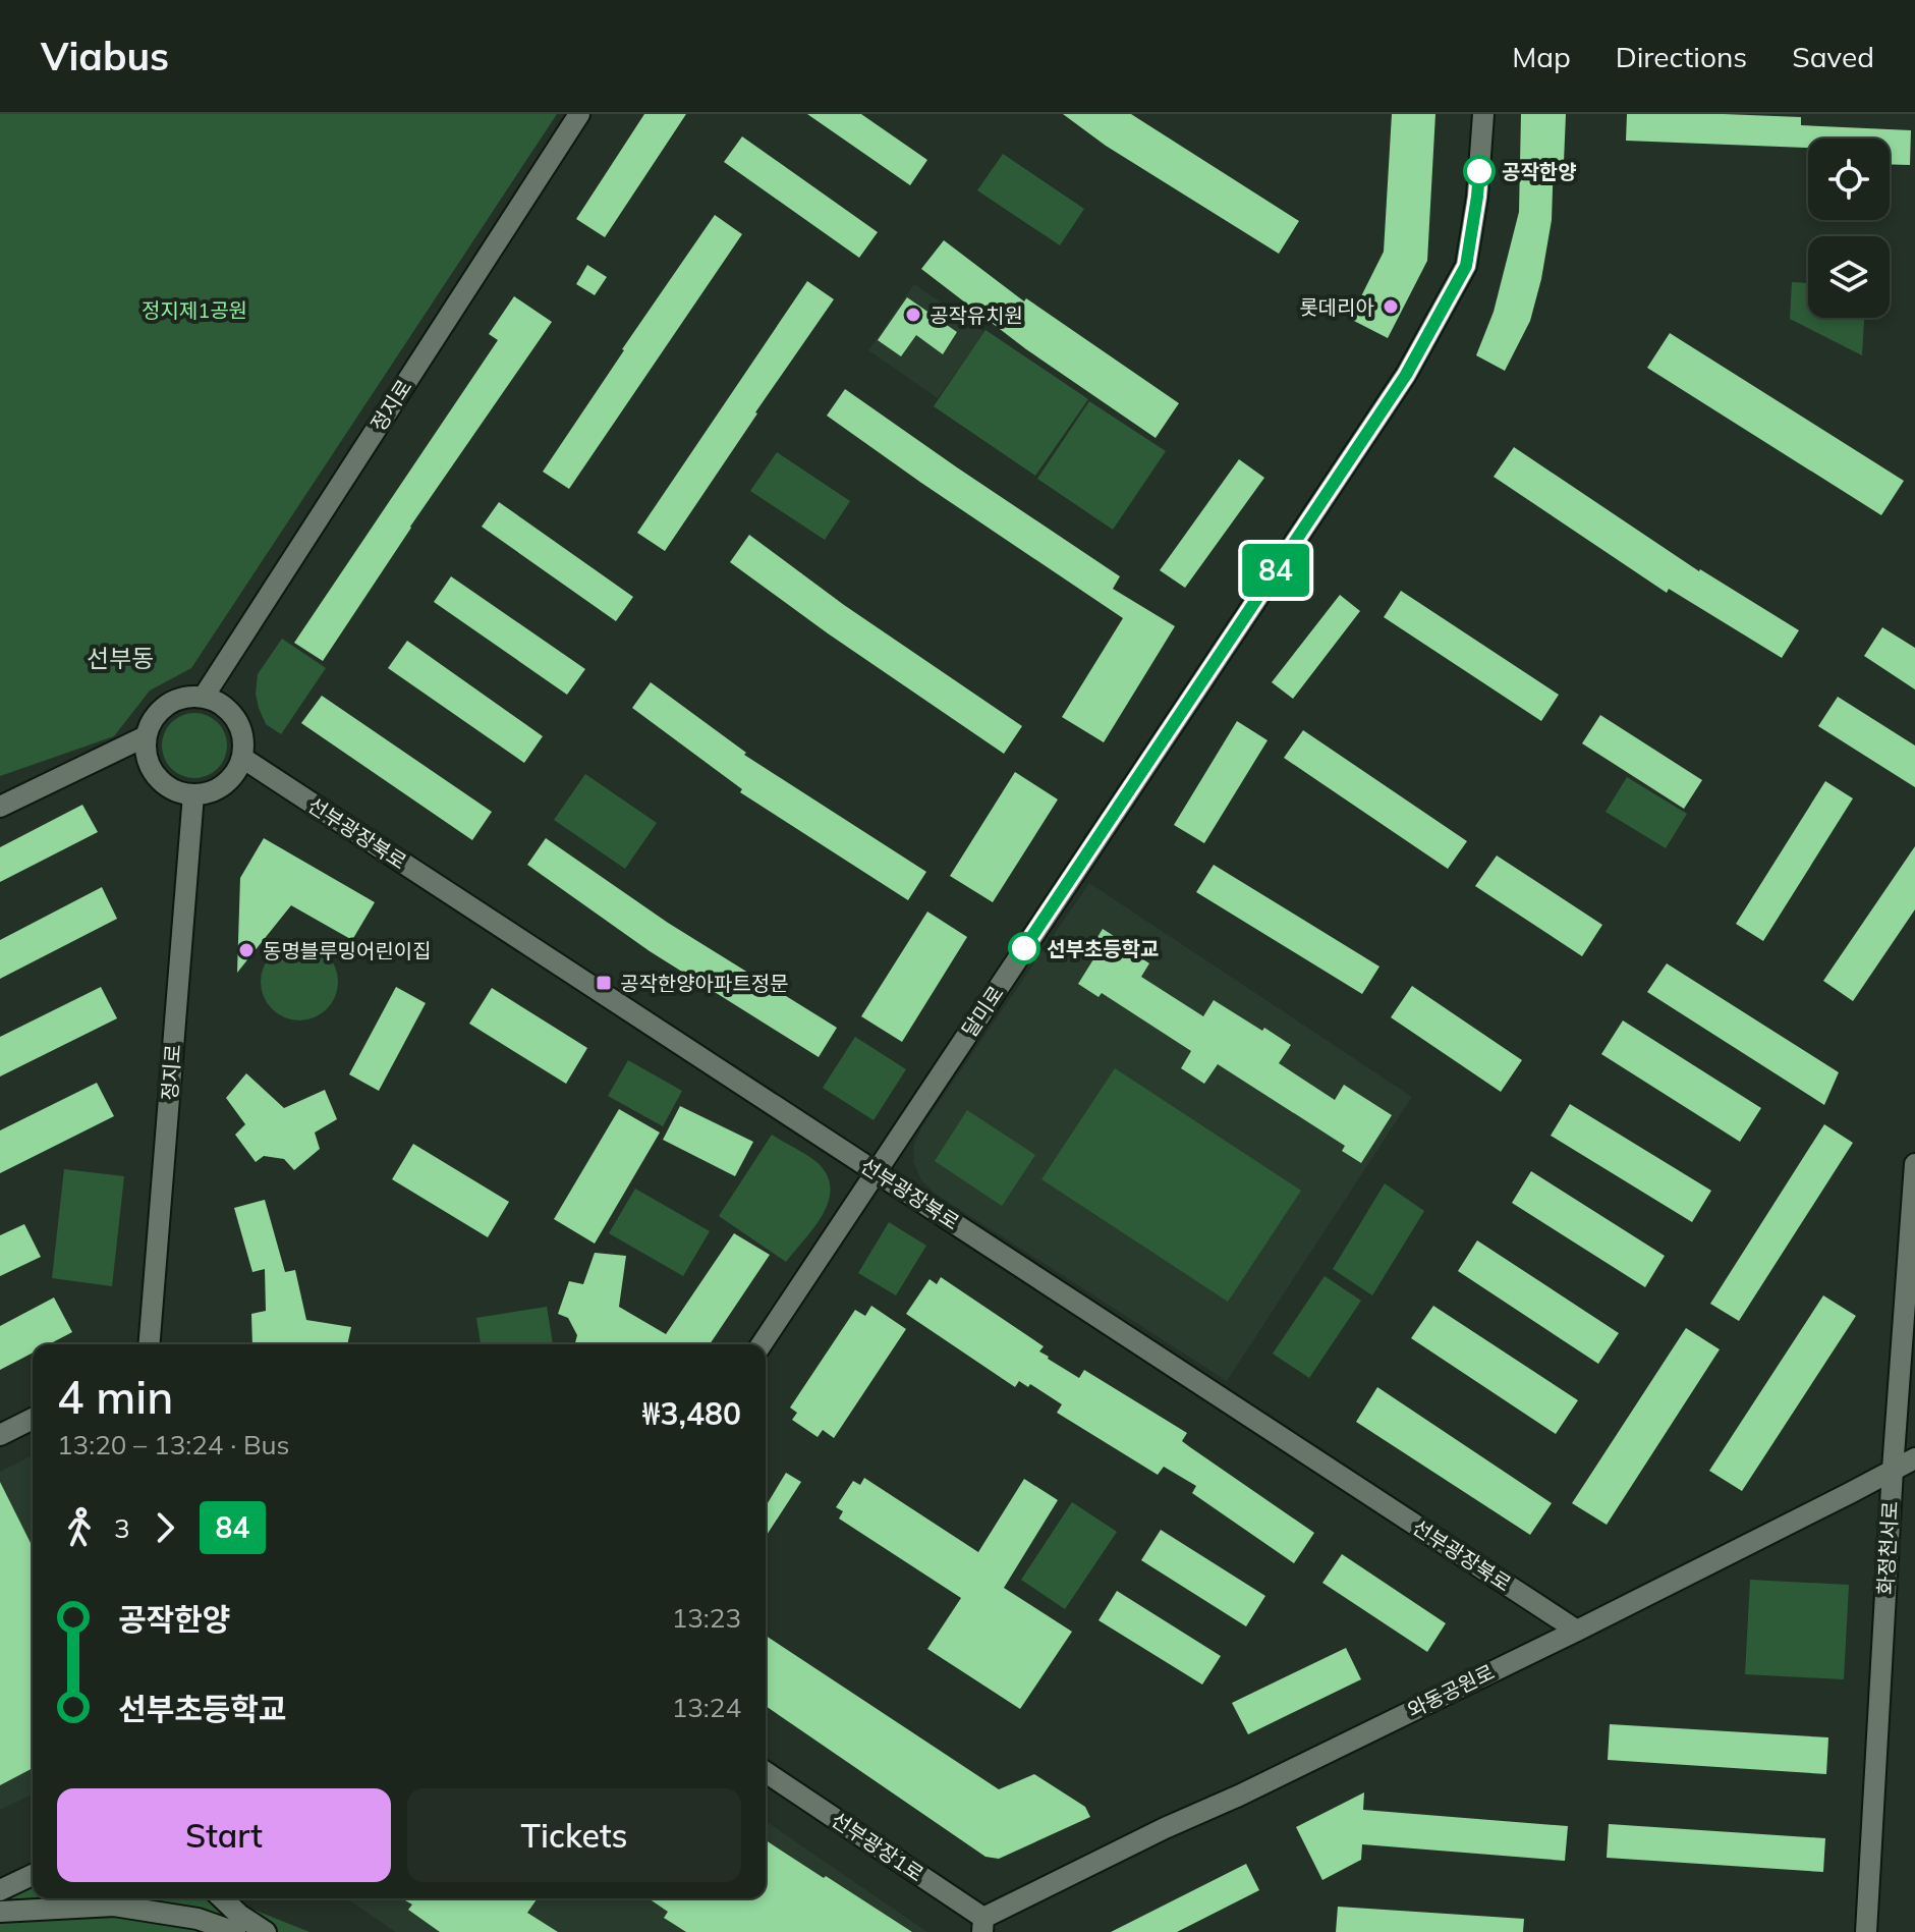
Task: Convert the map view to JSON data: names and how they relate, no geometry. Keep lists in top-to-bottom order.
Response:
{
  "streets": {
    "street": [
      "정지로",
      "선부광장북로",
      "달미로",
      "화정천서로",
      "와동공원로",
      "선부광장1로"
    ]
  },
  "crossings": [
    ["정지로", "선부광장북로"],
    ["선부광장북로", "달미로"],
    ["선부광장북로", "와동공원로"],
    ["화정천서로", "와동공원로"],
    ["와동공원로", "선부광장1로"]
  ],
  "districts": ["선부동"],
  "parks": ["정지제1공원"],
  "places": {
    "other": [
      "공작한양",
      "롯데리아",
      "공작유치원",
      "선부초등학교",
      "동명블루밍어린이집"
    ],
    "transit": ["공작한양아파트정문"]
  },
  "lines": ["bus line 84"],
  "page": {
    "header": "Viabus",
    "nav": ["Map", "Directions", "Saved"],
    "on_map": "84",
    "heading": ["4 min", "13:20 – 13:24 · Bus", "₩3,480"],
    "legs": ["3", "84"],
    "list": [
      {
        "name": "공작한양",
        "value": "13:23"
      },
      {
        "name": "선부초등학교",
        "value": "13:24"
      }
    ],
    "buttons": ["Start", "Tickets"]
  }
}
